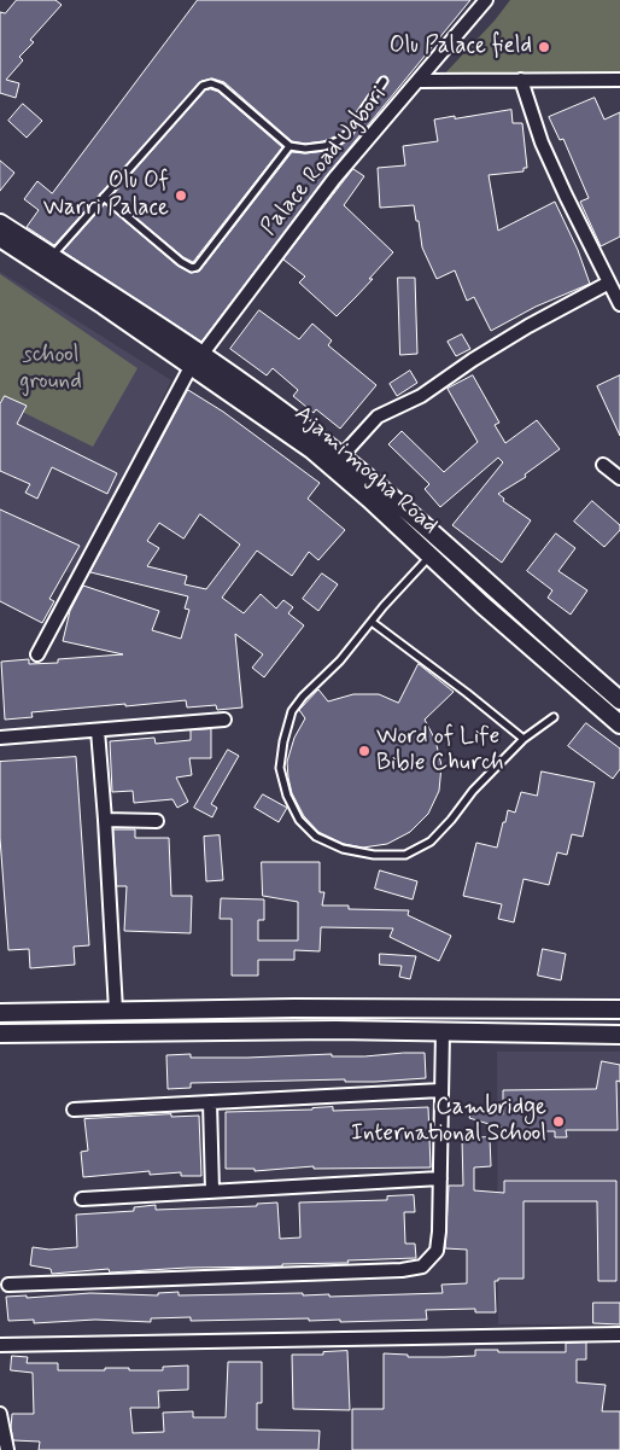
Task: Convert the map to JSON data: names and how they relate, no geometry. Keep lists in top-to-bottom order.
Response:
{
  "streets": {
    "main road": ["Ajamimogha Road"],
    "street": ["Palace Road Ugbori"]
  },
  "crossings": [
    ["Palace Road Ugbori", "Ajamimogha Road"]
  ],
  "parks": ["school ground"],
  "places": [
    "Olu Palace field",
    "Olu Of Warri Palace",
    "Word of Life Bible Church",
    "Cambridge International School"
  ]
}
